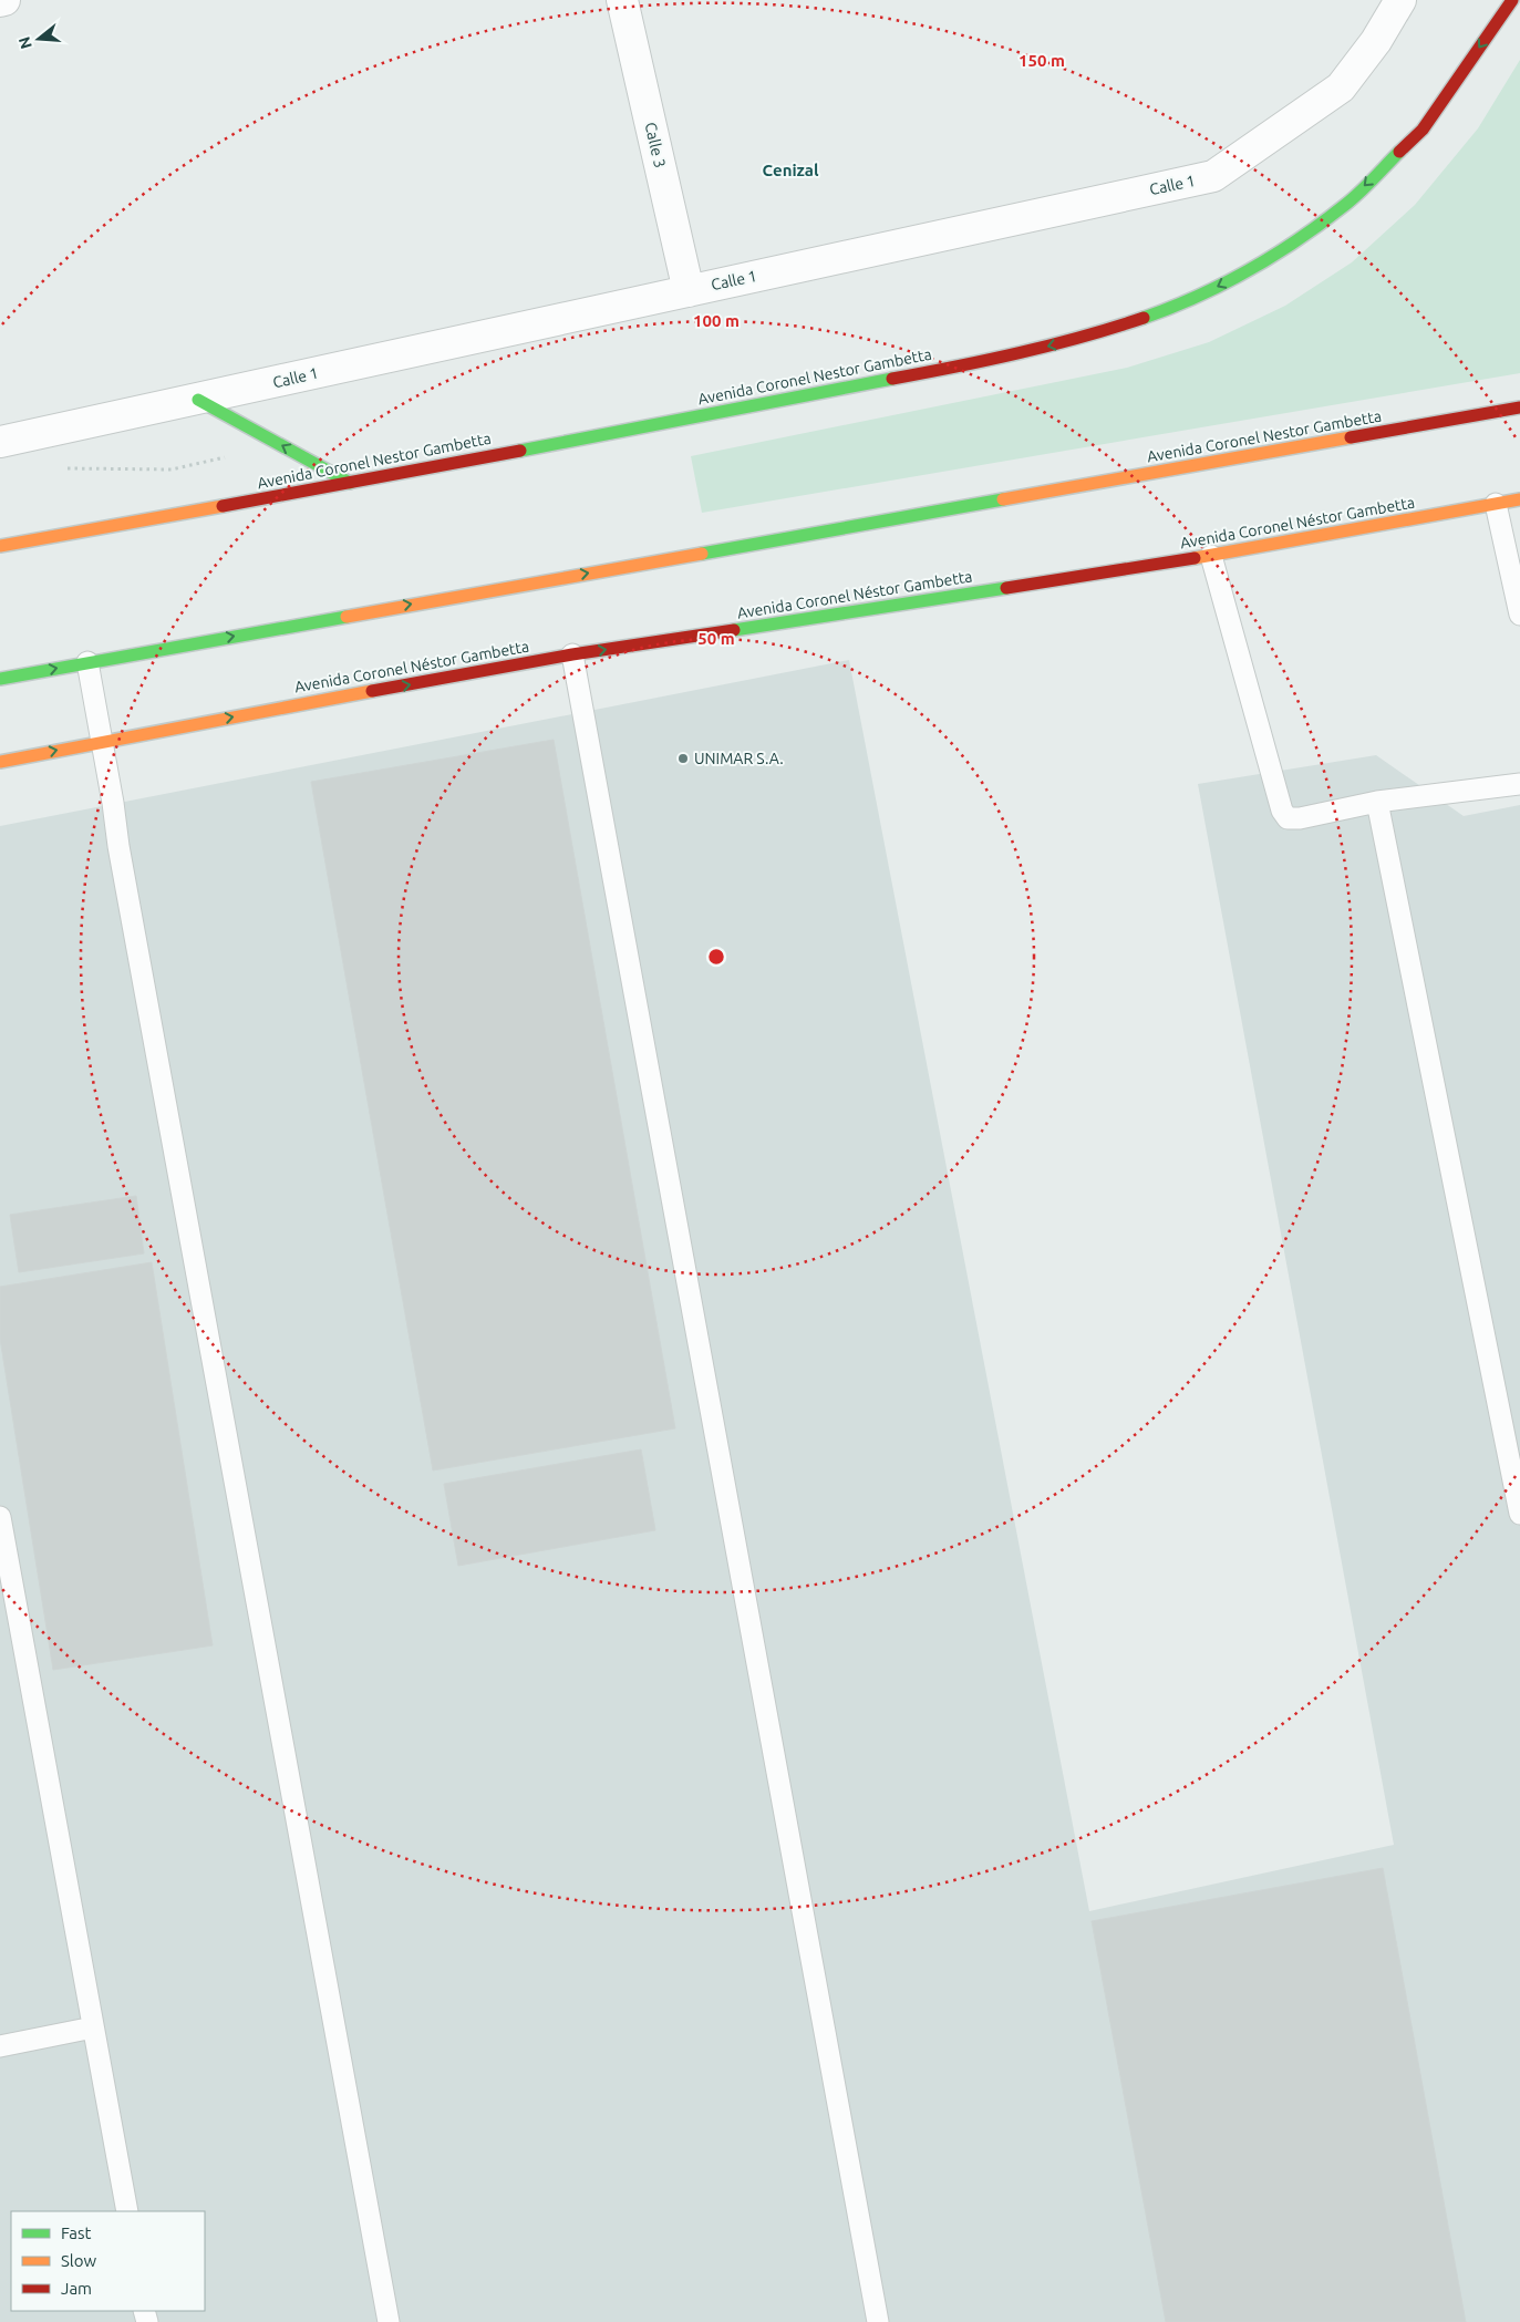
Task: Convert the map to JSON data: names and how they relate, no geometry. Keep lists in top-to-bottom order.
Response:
{
  "streets": {
    "main road": ["Avenida Coronel Nestor Gambetta", "Avenida Coronel Néstor Gambetta"],
    "street": ["Calle 3", "Calle 1"]
  },
  "crossings": [
    ["Calle 3", "Calle 1"]
  ],
  "one_way": ["Avenida Coronel Néstor Gambetta"],
  "districts": ["Cenizal"],
  "places": ["UNIMAR S.A."],
  "legend": ["Fast", "Slow", "Jam"],
  "north": "left",
  "rings": ["150 m", "100 m", "50 m"]
}
